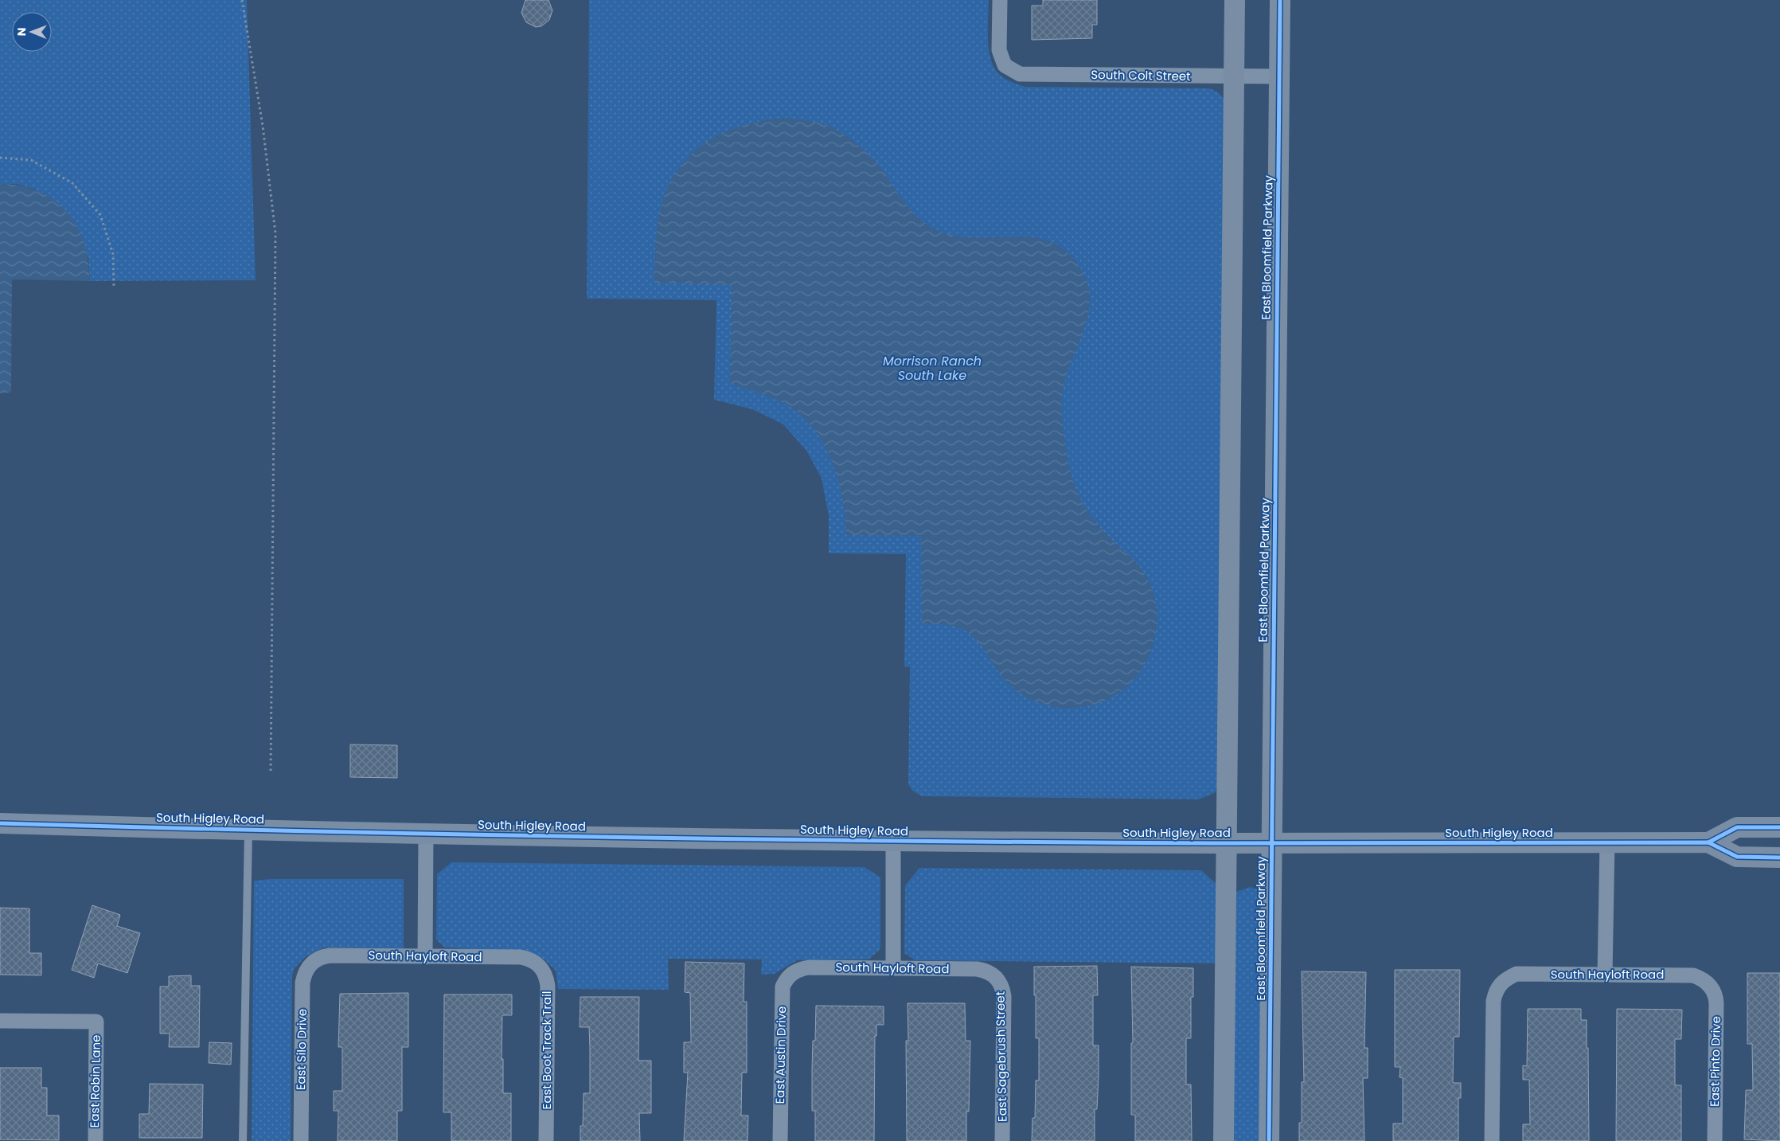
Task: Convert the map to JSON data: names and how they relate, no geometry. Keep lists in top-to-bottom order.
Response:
{
  "streets": {
    "street": [
      "South Colt Street",
      "East Bloomfield Parkway",
      "South Higley Road",
      "South Hayloft Road",
      "East Silo Drive",
      "East Boot Track Trail",
      "East Austin Drive",
      "East Sagebrush Street",
      "East Pinto Drive",
      "East Robin Lane"
    ]
  },
  "crossings": [
    ["South Colt Street", "East Bloomfield Parkway"],
    ["East Bloomfield Parkway", "South Higley Road"],
    ["South Hayloft Road", "East Silo Drive"],
    ["South Hayloft Road", "East Boot Track Trail"],
    ["South Hayloft Road", "East Austin Drive"],
    ["South Hayloft Road", "East Sagebrush Street"],
    ["South Hayloft Road", "East Pinto Drive"]
  ],
  "water": ["Morrison Ranch South Lake"],
  "north": "left"
}
